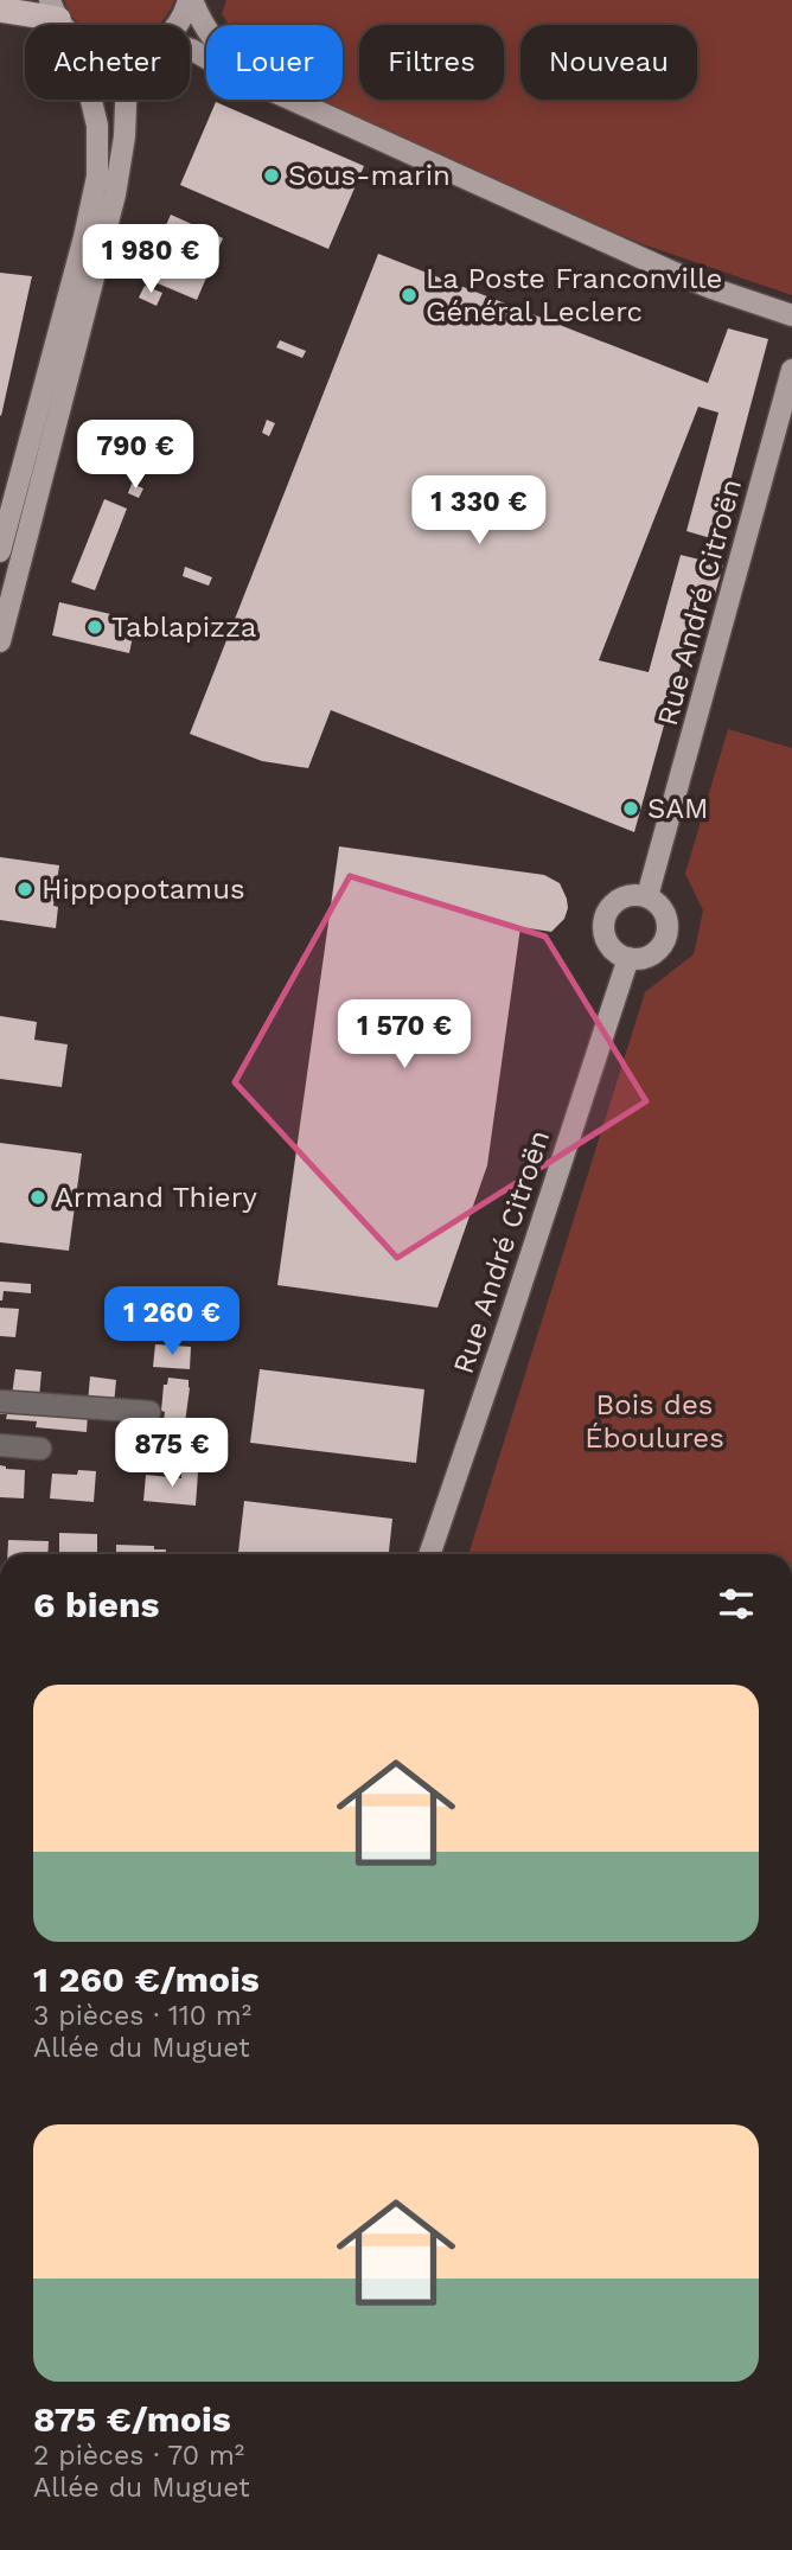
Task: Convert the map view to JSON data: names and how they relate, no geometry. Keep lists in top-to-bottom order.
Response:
{
  "streets": {
    "main road": ["Rue André Citroën"]
  },
  "parks": ["Bois des Éboulures"],
  "places": [
    "Sous-marin",
    "La Poste Franconville Général Leclerc",
    "Tablapizza",
    "SAM",
    "Hippopotamus",
    "Armand Thiery"
  ],
  "page": {
    "chip": [
      "Acheter",
      "Louer",
      "Filtres",
      "Nouveau"
    ],
    "price": [
      "1 980 €",
      "790 €",
      "1 330 €",
      "1 570 €",
      "1 260 €",
      "875 €"
    ],
    "heading": "6 biens",
    "list": [
      {
        "name": "1 260 €/mois",
        "note": "3 pièces · 110 m² · Allée du Muguet"
      },
      {
        "name": "875 €/mois",
        "note": "2 pièces · 70 m² · Allée du Muguet"
      }
    ]
  }
}
